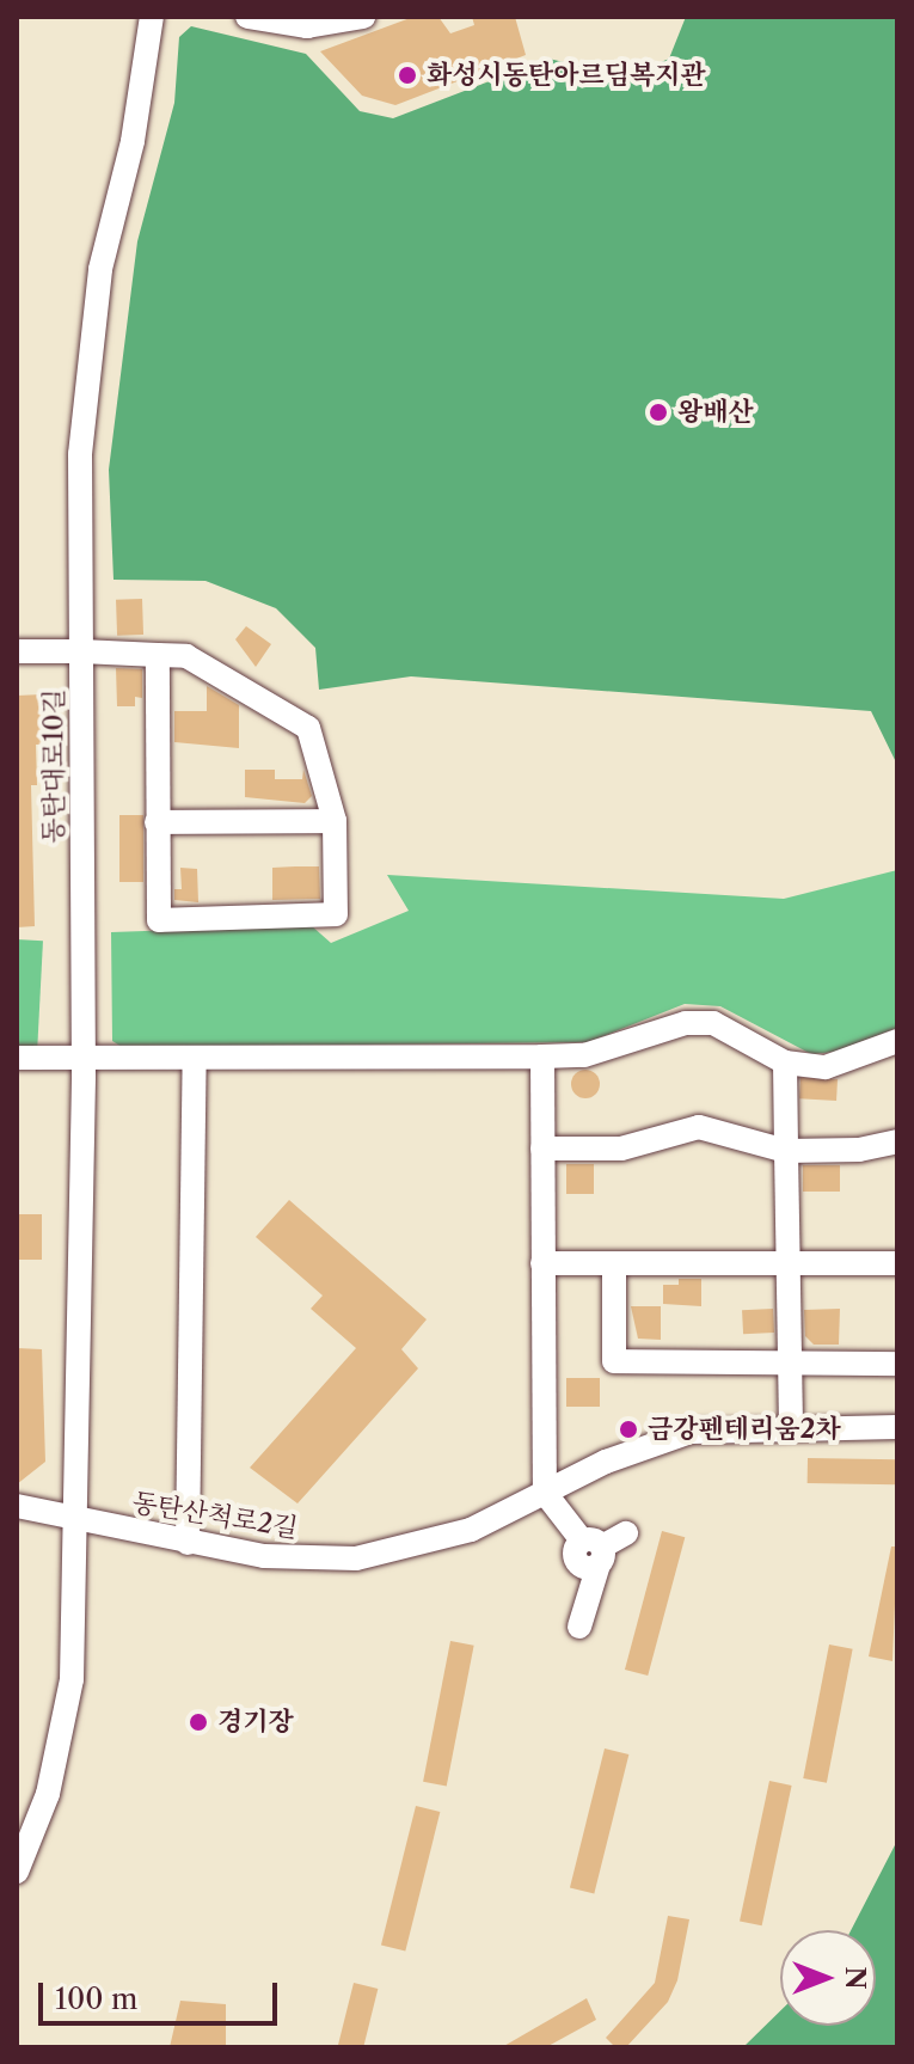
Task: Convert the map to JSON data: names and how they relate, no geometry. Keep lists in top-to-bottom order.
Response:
{
  "streets": {
    "street": ["동탄대로10길", "동탄산척로2길"]
  },
  "crossings": [
    ["동탄대로10길", "동탄산척로2길"]
  ],
  "places": [
    "화성시동탄아르딤복지관",
    "왕배산",
    "금강펜테리움2차",
    "경기장"
  ],
  "scale_bar": "100 m",
  "north": "right"
}
